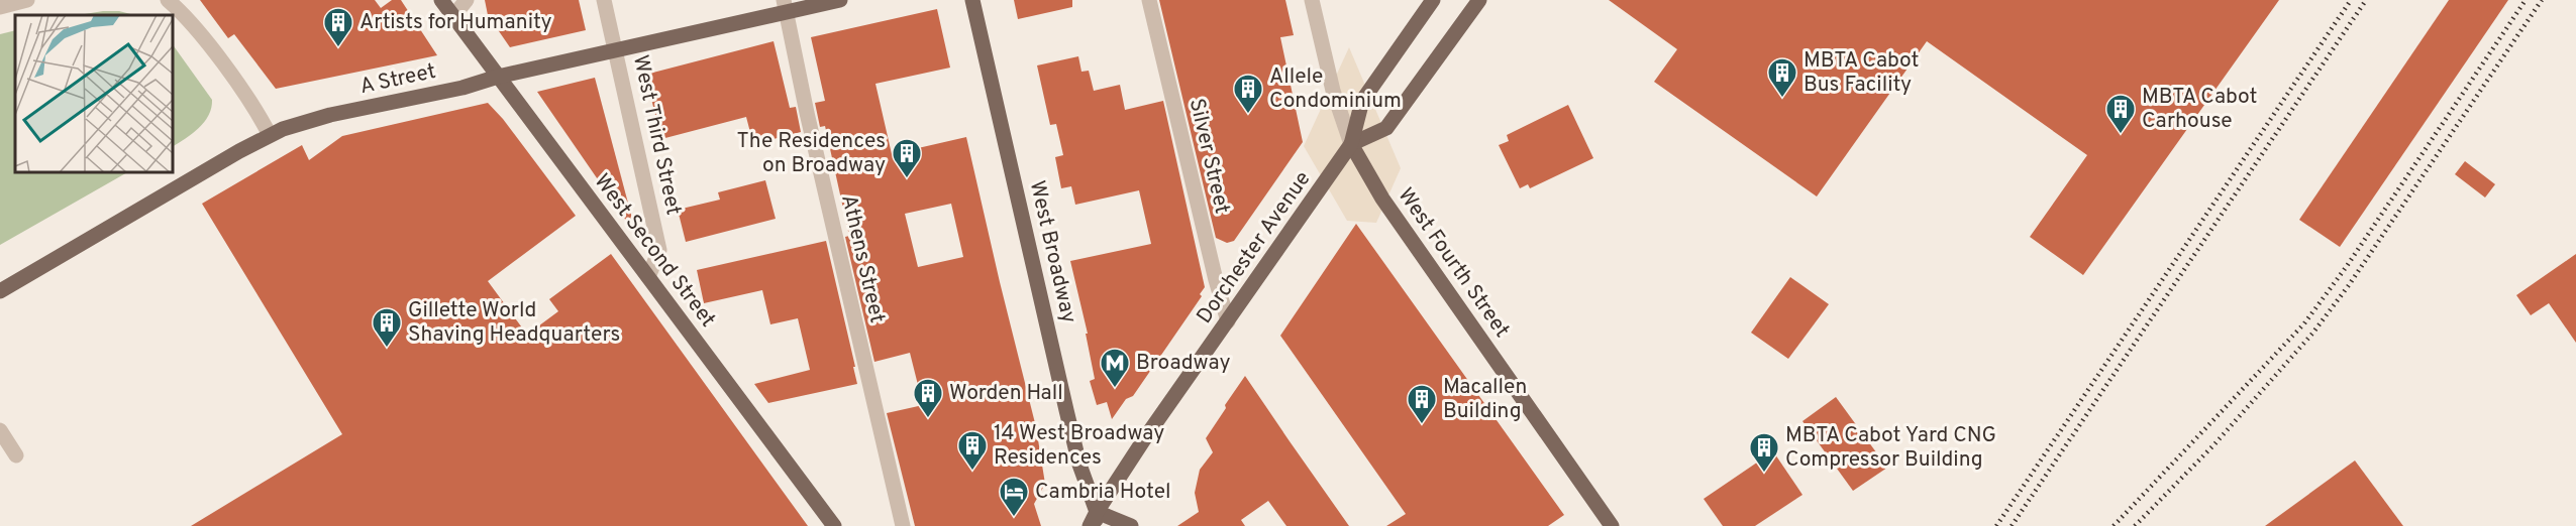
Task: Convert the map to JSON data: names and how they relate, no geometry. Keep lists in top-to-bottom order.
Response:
{
  "streets": {
    "main road": [
      "A Street",
      "Dorchester Avenue",
      "West Second Street",
      "West Broadway",
      "West Fourth Street"
    ],
    "street": ["West Third Street", "Silver Street", "Athens Street"]
  },
  "crossings": [
    ["A Street", "West Third Street"],
    ["A Street", "West Second Street"],
    ["A Street", "Athens Street"],
    ["West Third Street", "West Second Street"],
    ["Silver Street", "Dorchester Avenue"],
    ["Dorchester Avenue", "West Broadway"],
    ["Dorchester Avenue", "West Fourth Street"]
  ],
  "places": {
    "building": [
      "Artists for Humanity",
      "MBTA Cabot Bus Facility",
      "Allele Condominium",
      "MBTA Cabot Carhouse",
      "The Residences on Broadway",
      "Gillette World Shaving Headquarters",
      "Worden Hall",
      "Macallen Building",
      "14 West Broadway Residences",
      "MBTA Cabot Yard CNG Compressor Building"
    ],
    "metro station": ["Broadway"],
    "hotel": ["Cambria Hotel"]
  }
}
